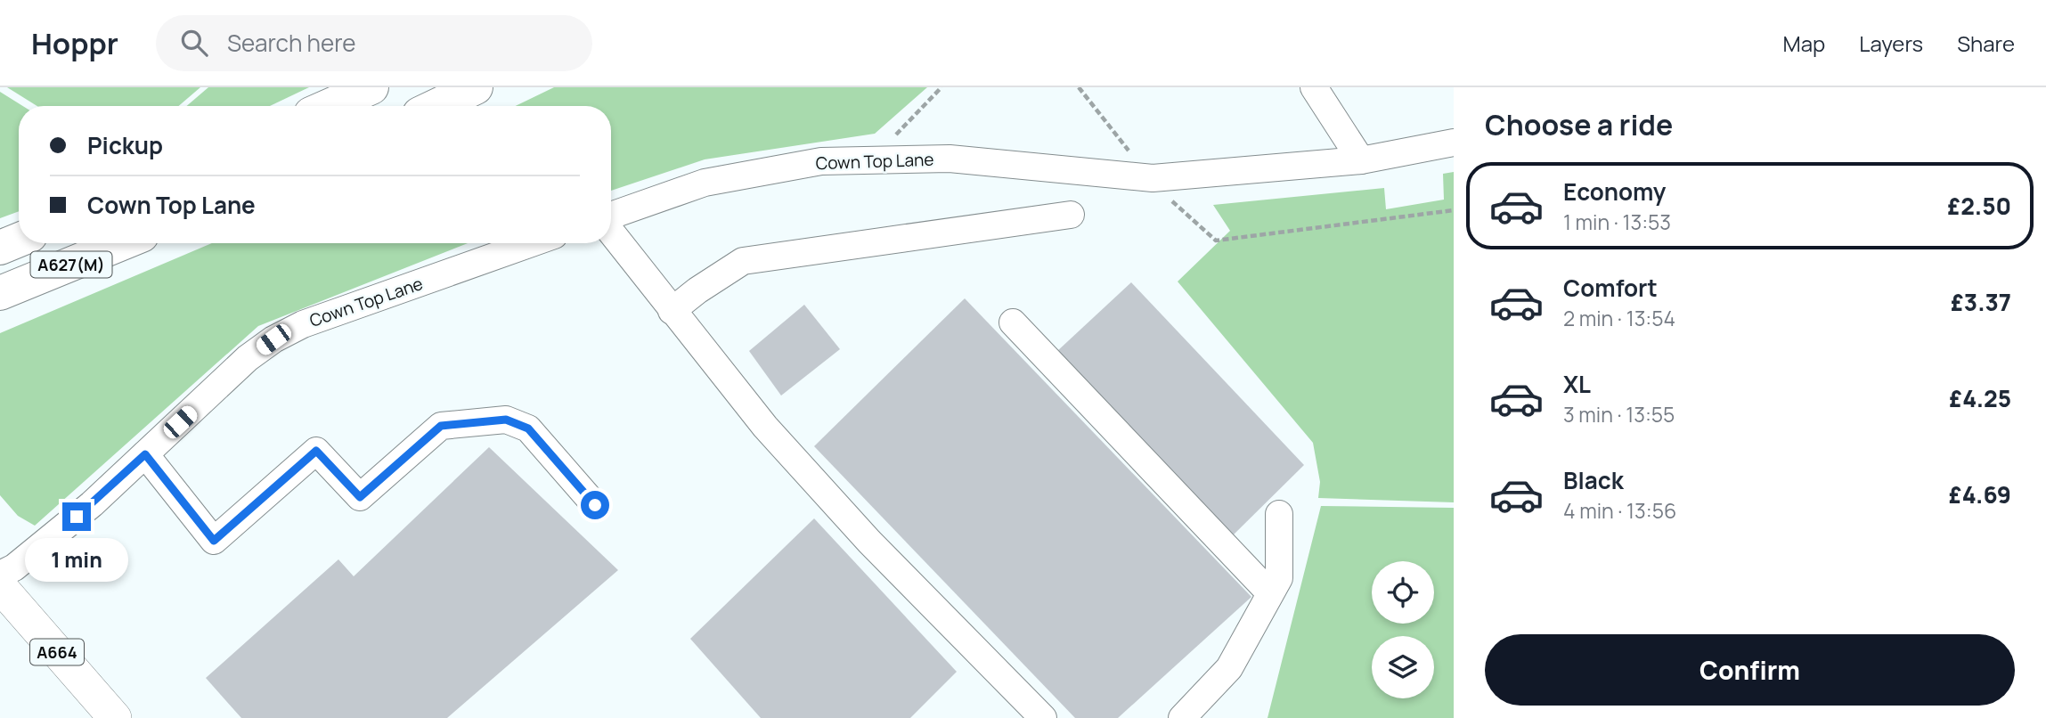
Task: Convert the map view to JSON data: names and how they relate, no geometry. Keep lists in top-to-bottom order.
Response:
{
  "streets": {
    "highway": ["A627(M)"],
    "main road": ["A664"],
    "lane": ["Cown Top Lane"]
  },
  "page": {
    "header": "Hoppr",
    "search": "Search here",
    "nav": ["Map", "Layers", "Share"],
    "heading": "Choose a ride",
    "banner": ["Pickup", "Cown Top Lane"],
    "list": [
      {
        "name": "Economy",
        "note": "1 min · 13:53",
        "value": "£2.50"
      },
      {
        "name": "Comfort",
        "note": "2 min · 13:54",
        "value": "£3.37"
      },
      {
        "name": "XL",
        "note": "3 min · 13:55",
        "value": "£4.25"
      },
      {
        "name": "Black",
        "note": "4 min · 13:56",
        "value": "£4.69"
      }
    ],
    "bubble": "1 min",
    "buttons": "Confirm"
  }
}
